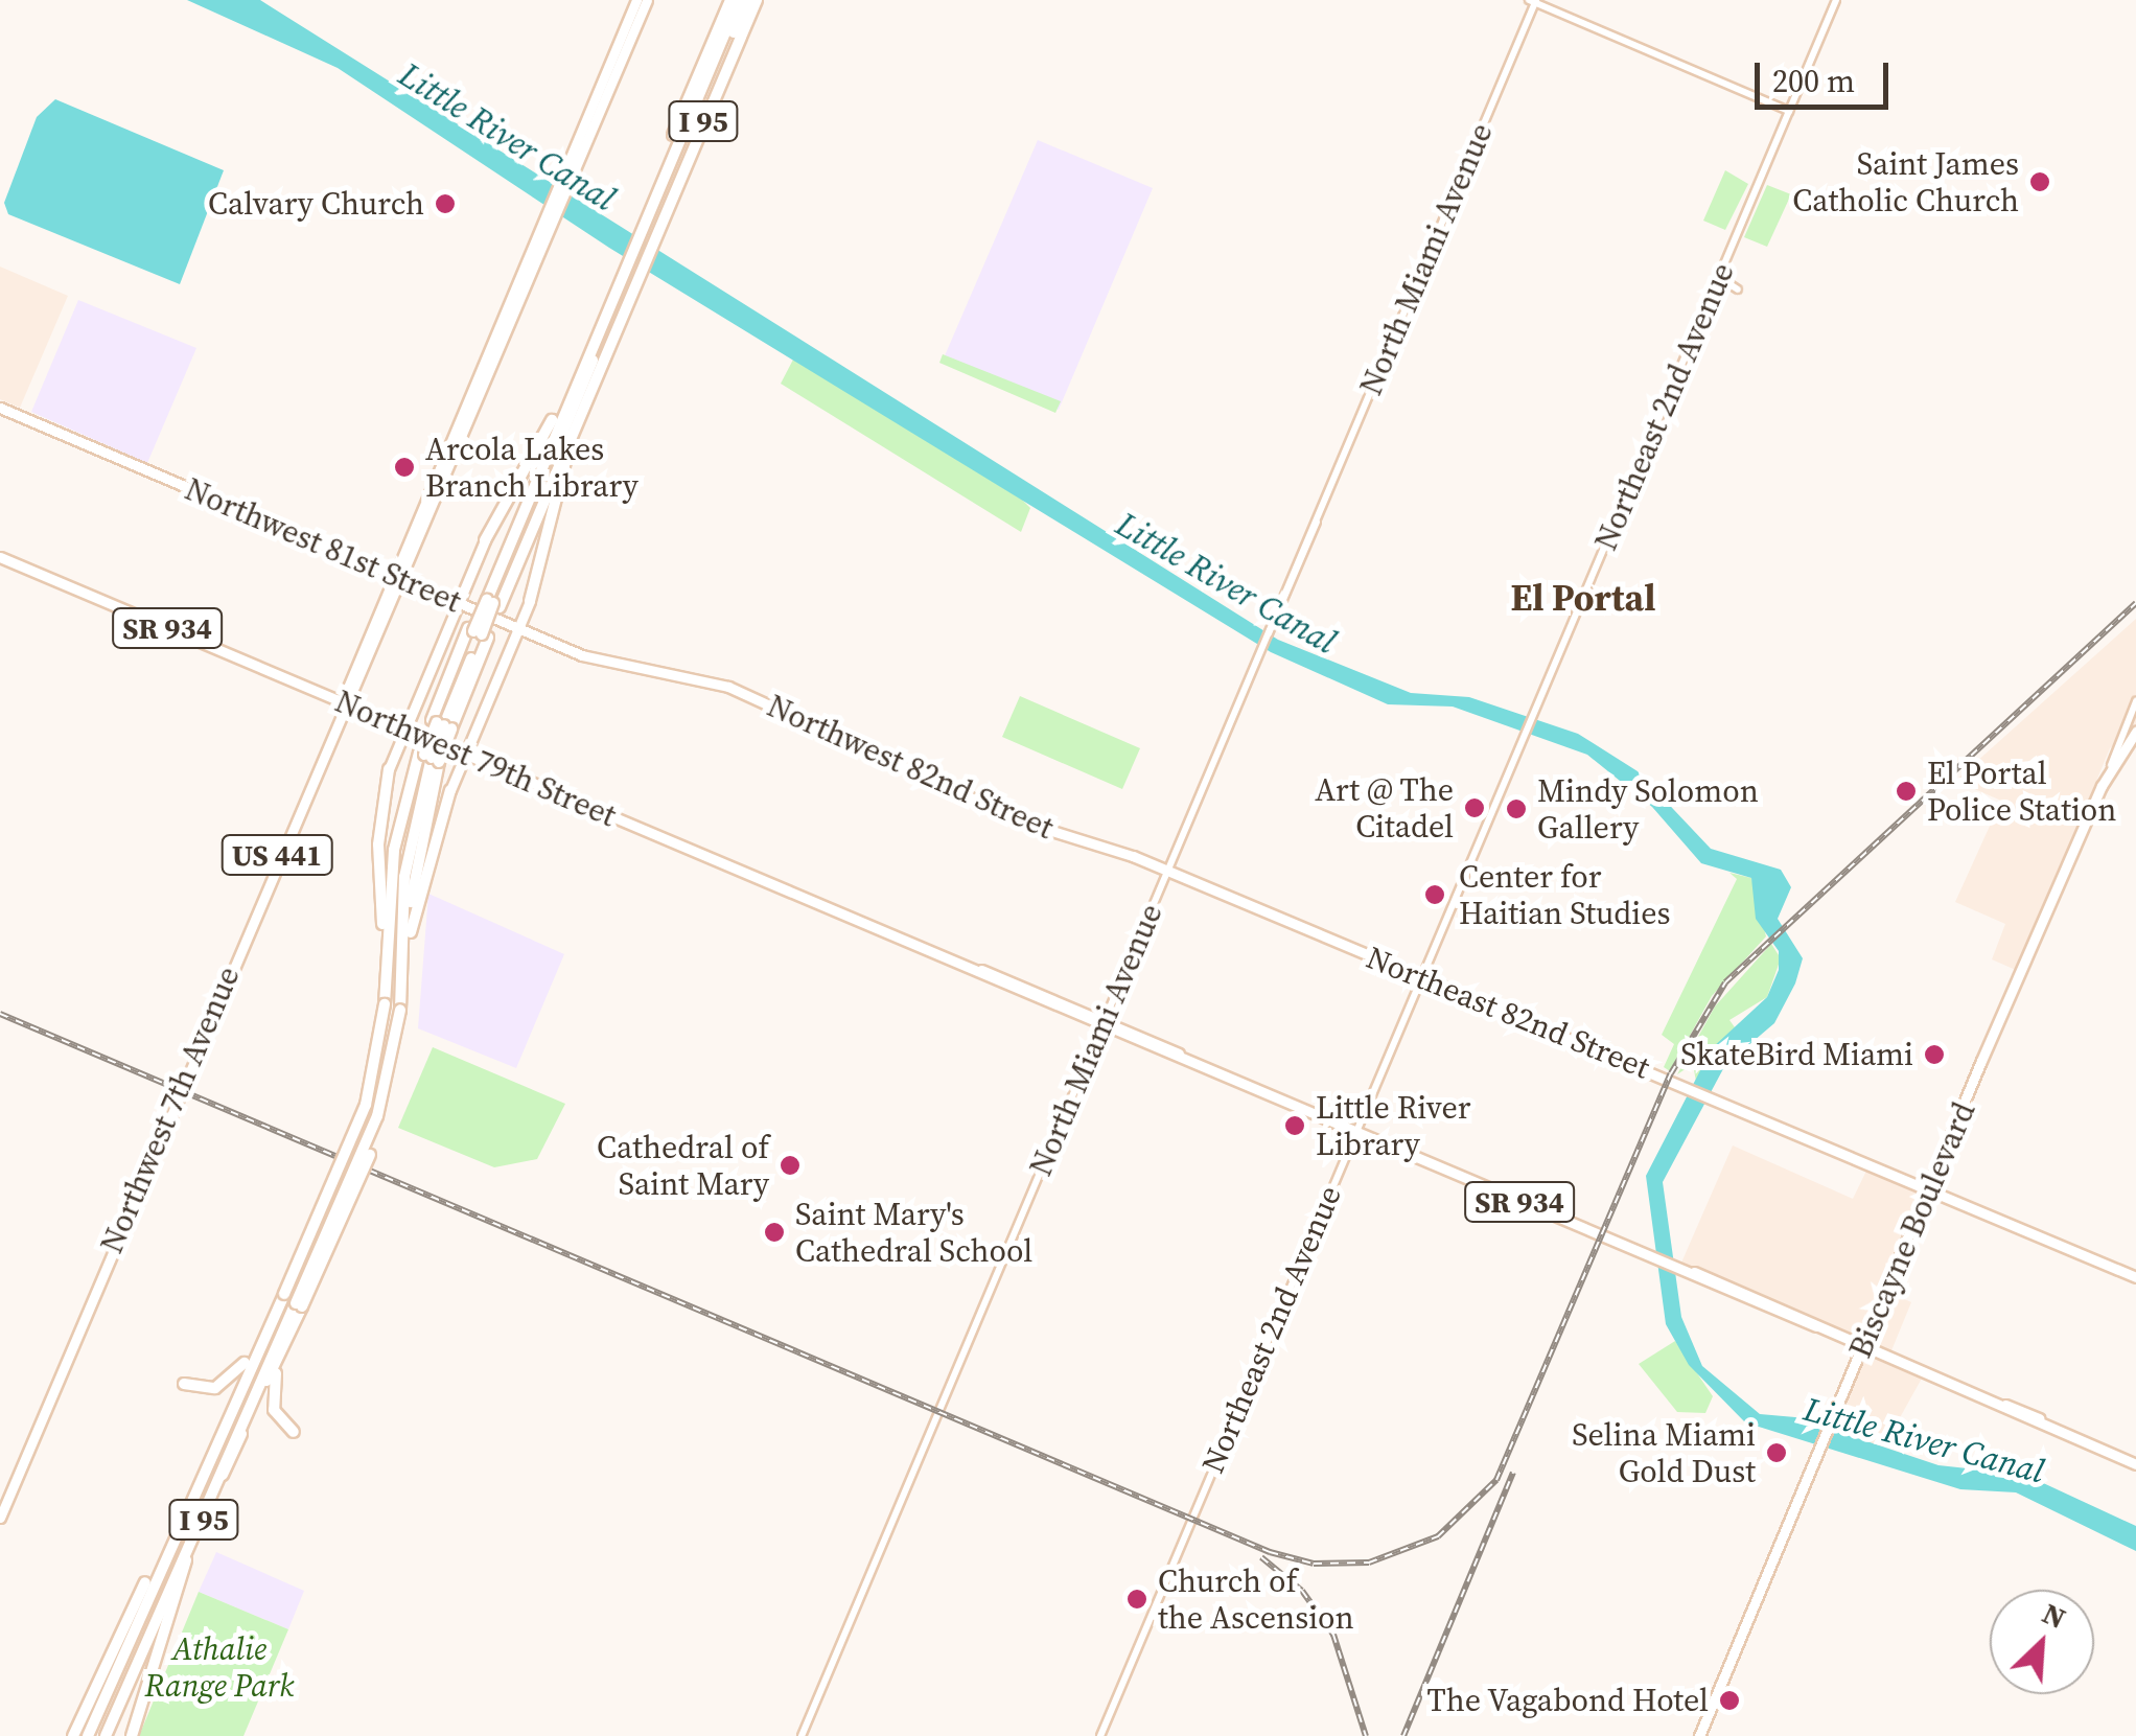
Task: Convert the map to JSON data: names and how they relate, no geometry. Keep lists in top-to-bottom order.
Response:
{
  "streets": {
    "highway": ["I 95"],
    "main road": [
      "North Miami Avenue",
      "Northeast 2nd Avenue",
      "Northwest 81st Street",
      "SR 934",
      "Northwest 79th Street",
      "Northwest 82nd Street",
      "US 441",
      "Northeast 82nd Street",
      "Northwest 7th Avenue",
      "Biscayne Boulevard"
    ]
  },
  "crossings": [
    ["North Miami Avenue", "SR 934"],
    ["North Miami Avenue", "Northwest 79th Street"],
    ["North Miami Avenue", "Northwest 82nd Street"],
    ["North Miami Avenue", "Northeast 82nd Street"],
    ["Northeast 2nd Avenue", "SR 934"],
    ["Northeast 2nd Avenue", "Northeast 82nd Street"],
    ["Northwest 81st Street", "Northwest 82nd Street"],
    ["Northwest 81st Street", "Northwest 7th Avenue"],
    ["SR 934", "Northwest 79th Street"],
    ["SR 934", "Biscayne Boulevard"],
    ["Northwest 79th Street", "Northwest 7th Avenue"],
    ["Northwest 82nd Street", "Northeast 82nd Street"],
    ["Northeast 82nd Street", "Biscayne Boulevard"]
  ],
  "districts": ["El Portal"],
  "water": ["Little River Canal"],
  "parks": ["Athalie Range Park"],
  "places": [
    "Saint James Catholic Church",
    "Calvary Church",
    "Arcola Lakes Branch Library",
    "El Portal Police Station",
    "Art @ The Citadel",
    "Mindy Solomon Gallery",
    "Center for Haitian Studies",
    "SkateBird Miami",
    "Little River Library",
    "Cathedral of Saint Mary",
    "Saint Mary's Cathedral School",
    "Selina Miami Gold Dust",
    "Church of the Ascension",
    "The Vagabond Hotel"
  ],
  "scale_bar": "200 m",
  "north": "top right"
}
